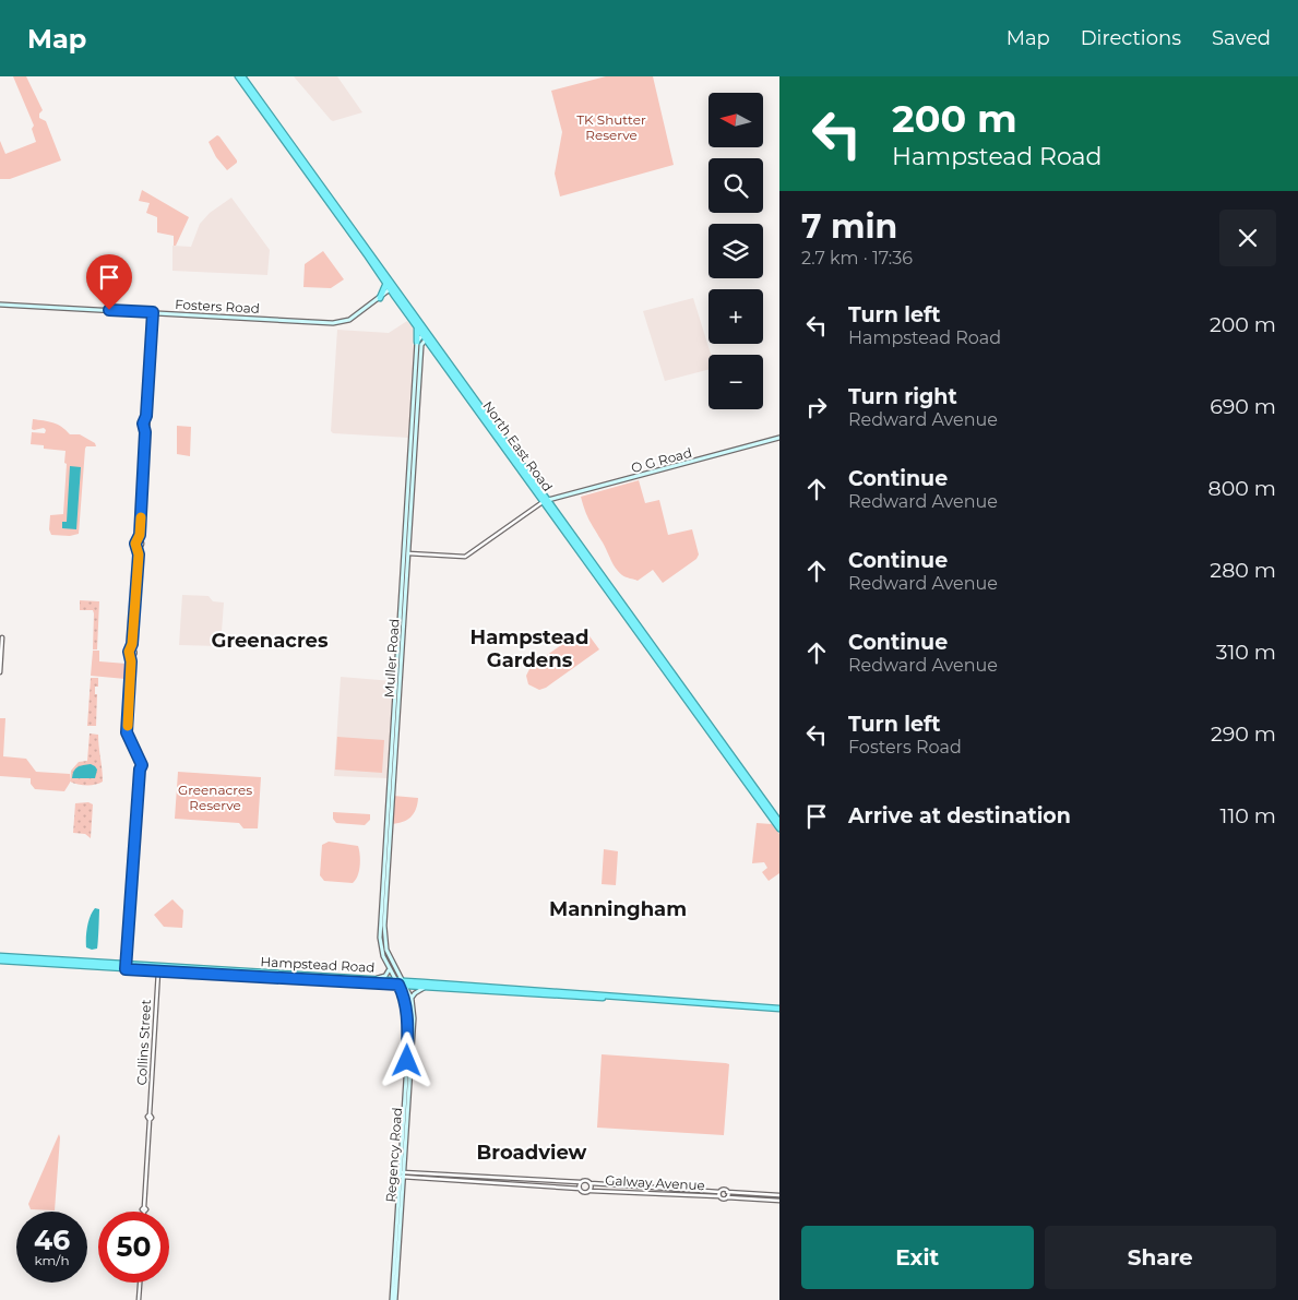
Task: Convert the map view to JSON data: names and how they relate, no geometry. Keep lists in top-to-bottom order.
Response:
{
  "streets": {
    "highway": ["North East Road", "Hampstead Road"],
    "main road": [
      "Fosters Road",
      "O G Road",
      "Muller Road",
      "Regency Road"
    ],
    "street": ["Collins Street", "Galway Avenue"]
  },
  "crossings": [
    ["Fosters Road", "North East Road"],
    ["North East Road", "O G Road"],
    ["North East Road", "Muller Road"],
    ["Muller Road", "Hampstead Road"],
    ["Muller Road", "Regency Road"],
    ["Hampstead Road", "Collins Street"],
    ["Hampstead Road", "Regency Road"]
  ],
  "districts": [
    "Hampstead Gardens",
    "Greenacres",
    "Manningham",
    "Broadview"
  ],
  "parks": ["TK Shutter Reserve", "Greenacres Reserve"],
  "north": "left",
  "page": {
    "header": "Map",
    "nav": ["Map", "Directions", "Saved"],
    "turn": ["200 m", "Hampstead Road"],
    "map_buttons": ["+", "−"],
    "heading": ["7 min", "2.7 km · 17:36"],
    "list": [
      {
        "name": "Turn left",
        "note": "Hampstead Road",
        "value": "200 m"
      },
      {
        "name": "Turn right",
        "note": "Redward Avenue",
        "value": "690 m"
      },
      {
        "name": "Continue",
        "note": "Redward Avenue",
        "value": "800 m"
      },
      {
        "name": "Continue",
        "note": "Redward Avenue",
        "value": "280 m"
      },
      {
        "name": "Continue",
        "note": "Redward Avenue",
        "value": "310 m"
      },
      {
        "name": "Turn left",
        "note": "Fosters Road",
        "value": "290 m"
      },
      {
        "name": "Arrive at destination",
        "value": "110 m"
      }
    ],
    "speed": "46 km/h",
    "limit": "50",
    "buttons": ["Exit", "Share"]
  }
}
